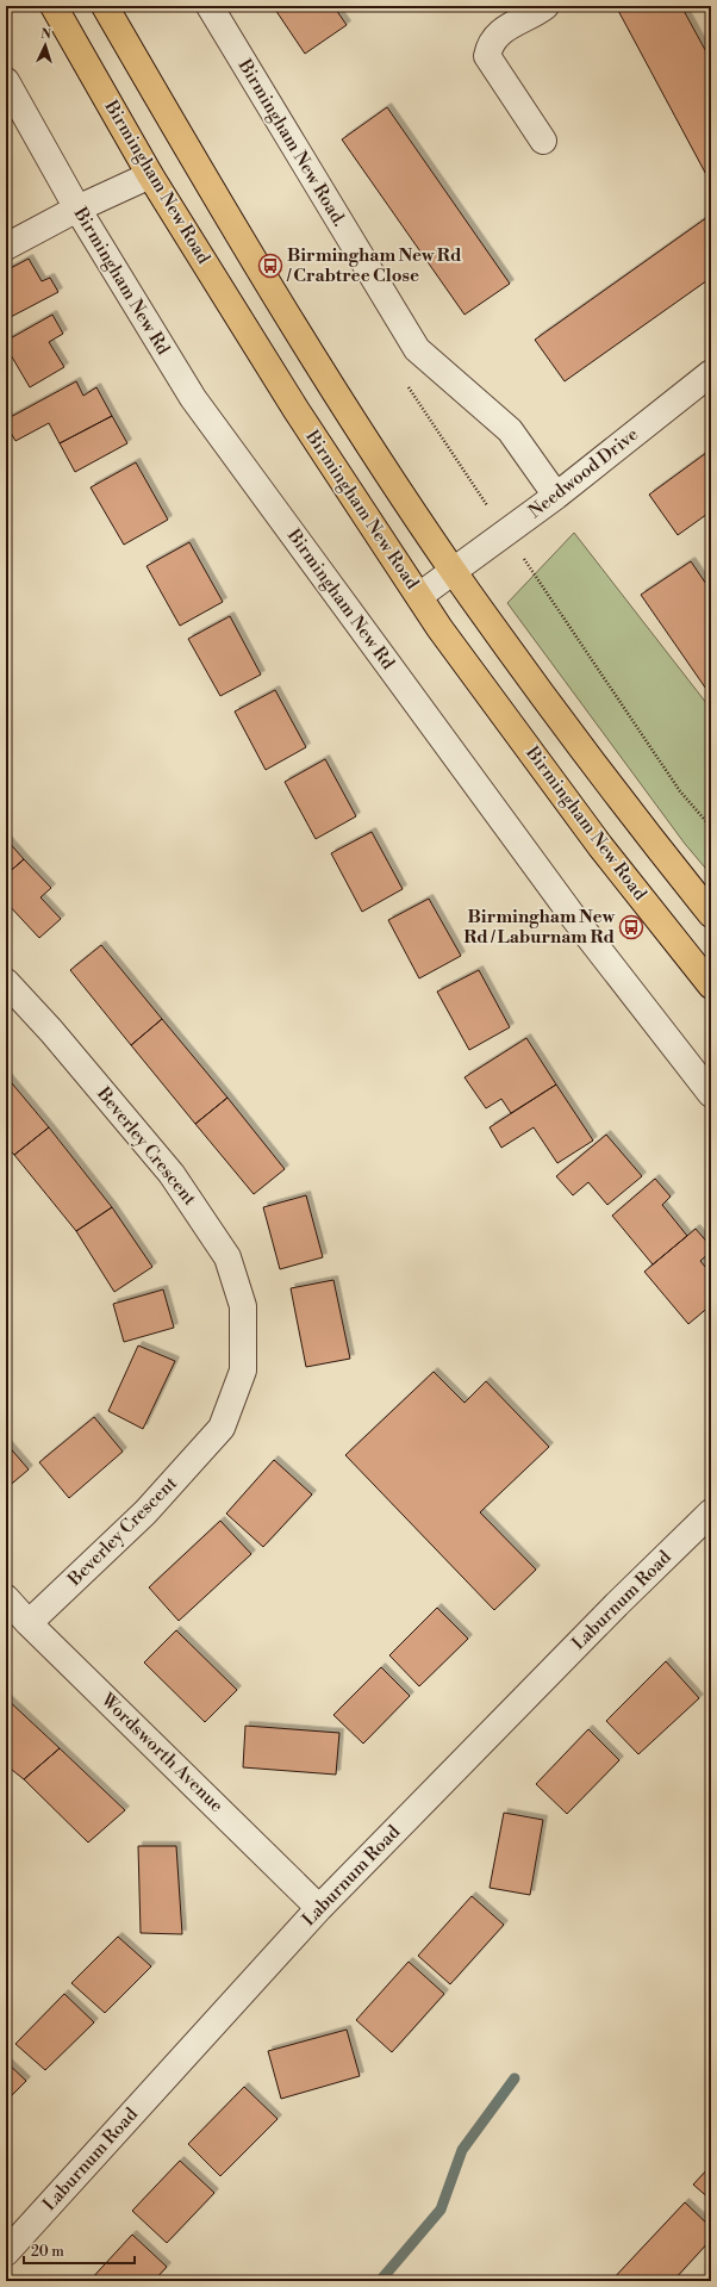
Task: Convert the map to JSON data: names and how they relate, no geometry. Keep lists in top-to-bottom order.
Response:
{
  "streets": {
    "highway": ["Birmingham New Road"],
    "street": [
      "Birmingham New Road.",
      "Birmingham New Rd",
      "Needwood Drive",
      "Beverley Crescent",
      "Laburnum Road",
      "Wordsworth Avenue"
    ]
  },
  "crossings": [
    ["Birmingham New Road.", "Needwood Drive"],
    ["Birmingham New Road", "Needwood Drive"],
    ["Beverley Crescent", "Wordsworth Avenue"],
    ["Laburnum Road", "Wordsworth Avenue"]
  ],
  "places": {
    "bus stop": ["Birmingham New Rd / Crabtree Close", "Birmingham New Rd / Laburnam Rd"]
  },
  "scale_bar": "20 m",
  "north": "top"
}
